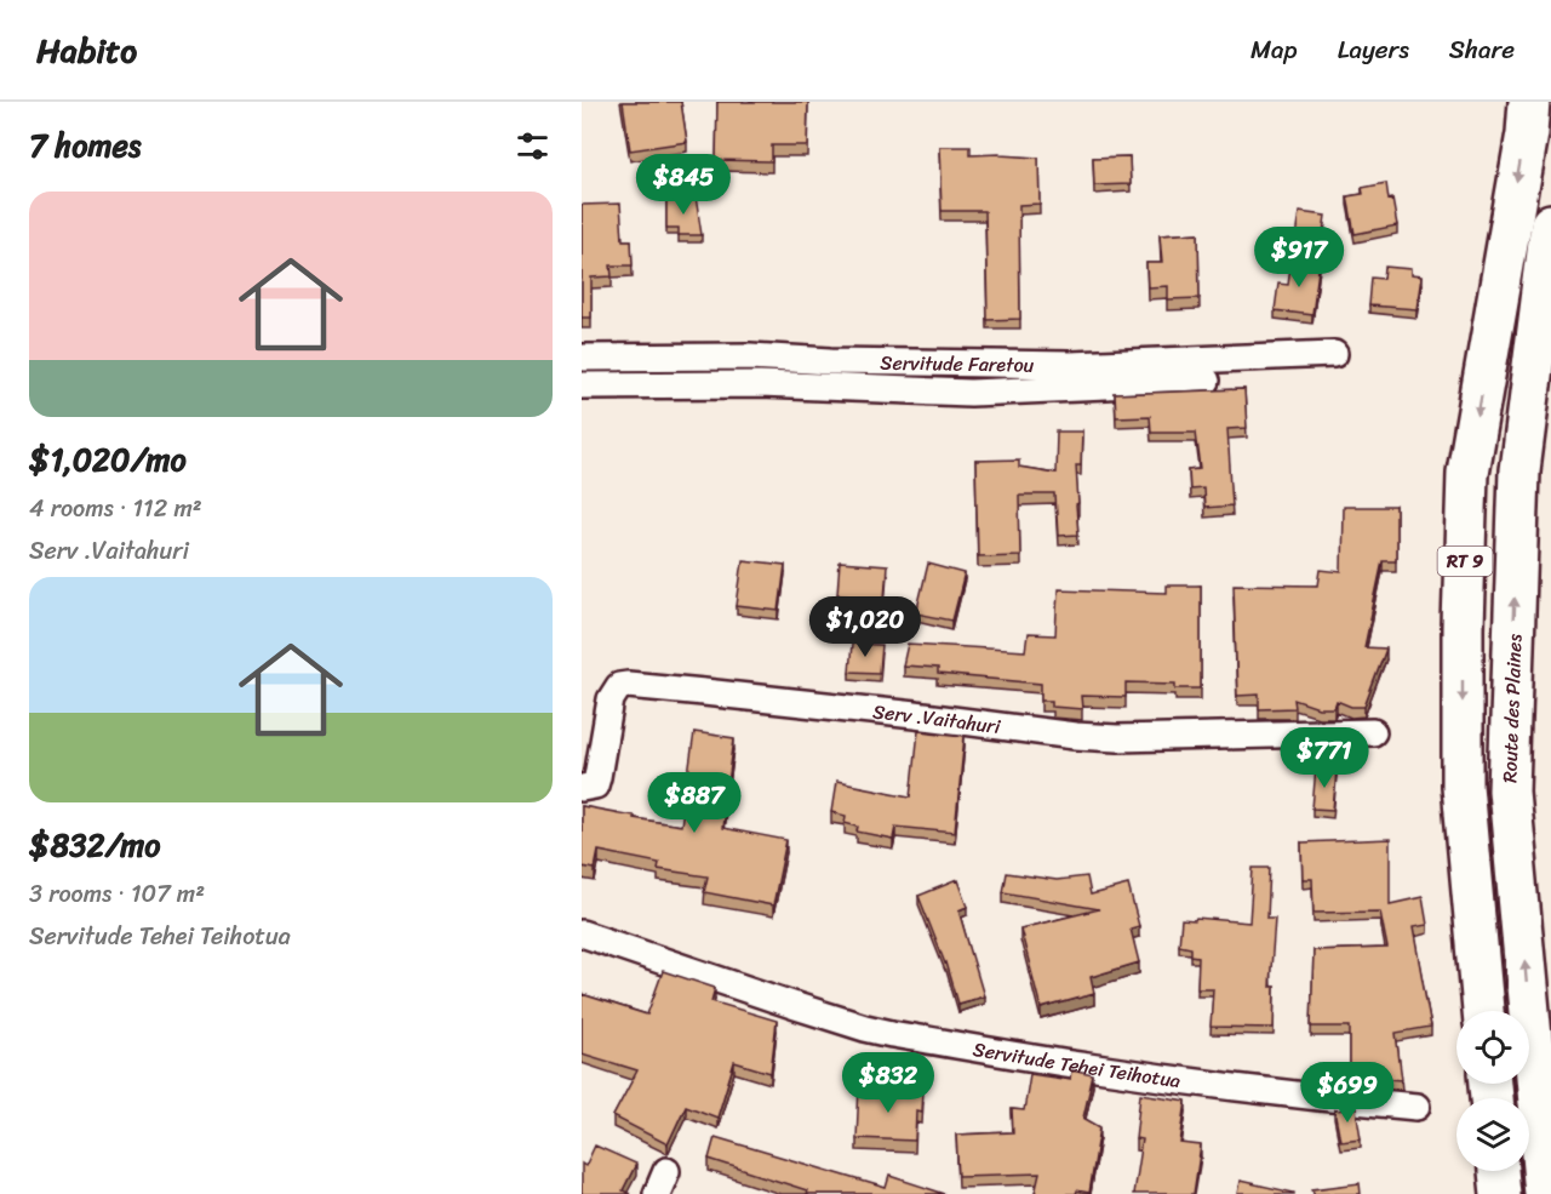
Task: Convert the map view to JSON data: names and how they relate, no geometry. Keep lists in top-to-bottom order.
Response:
{
  "streets": {
    "highway": ["RT 9", "Route des Plaines"],
    "street": ["Servitude Faretou", "Serv .Vaitahuri", "Servitude Tehei Teihotua"]
  },
  "page": {
    "header": "Habito",
    "nav": ["Map", "Layers", "Share"],
    "heading": "7 homes",
    "price": [
      "$845",
      "$917",
      "$1,020",
      "$771",
      "$887",
      "$832",
      "$699"
    ],
    "list": [
      {
        "name": "$1,020/mo",
        "note": "4 rooms · 112 m² · Serv .Vaitahuri"
      },
      {
        "name": "$832/mo",
        "note": "3 rooms · 107 m² · Servitude Tehei Teihotua"
      }
    ]
  }
}
